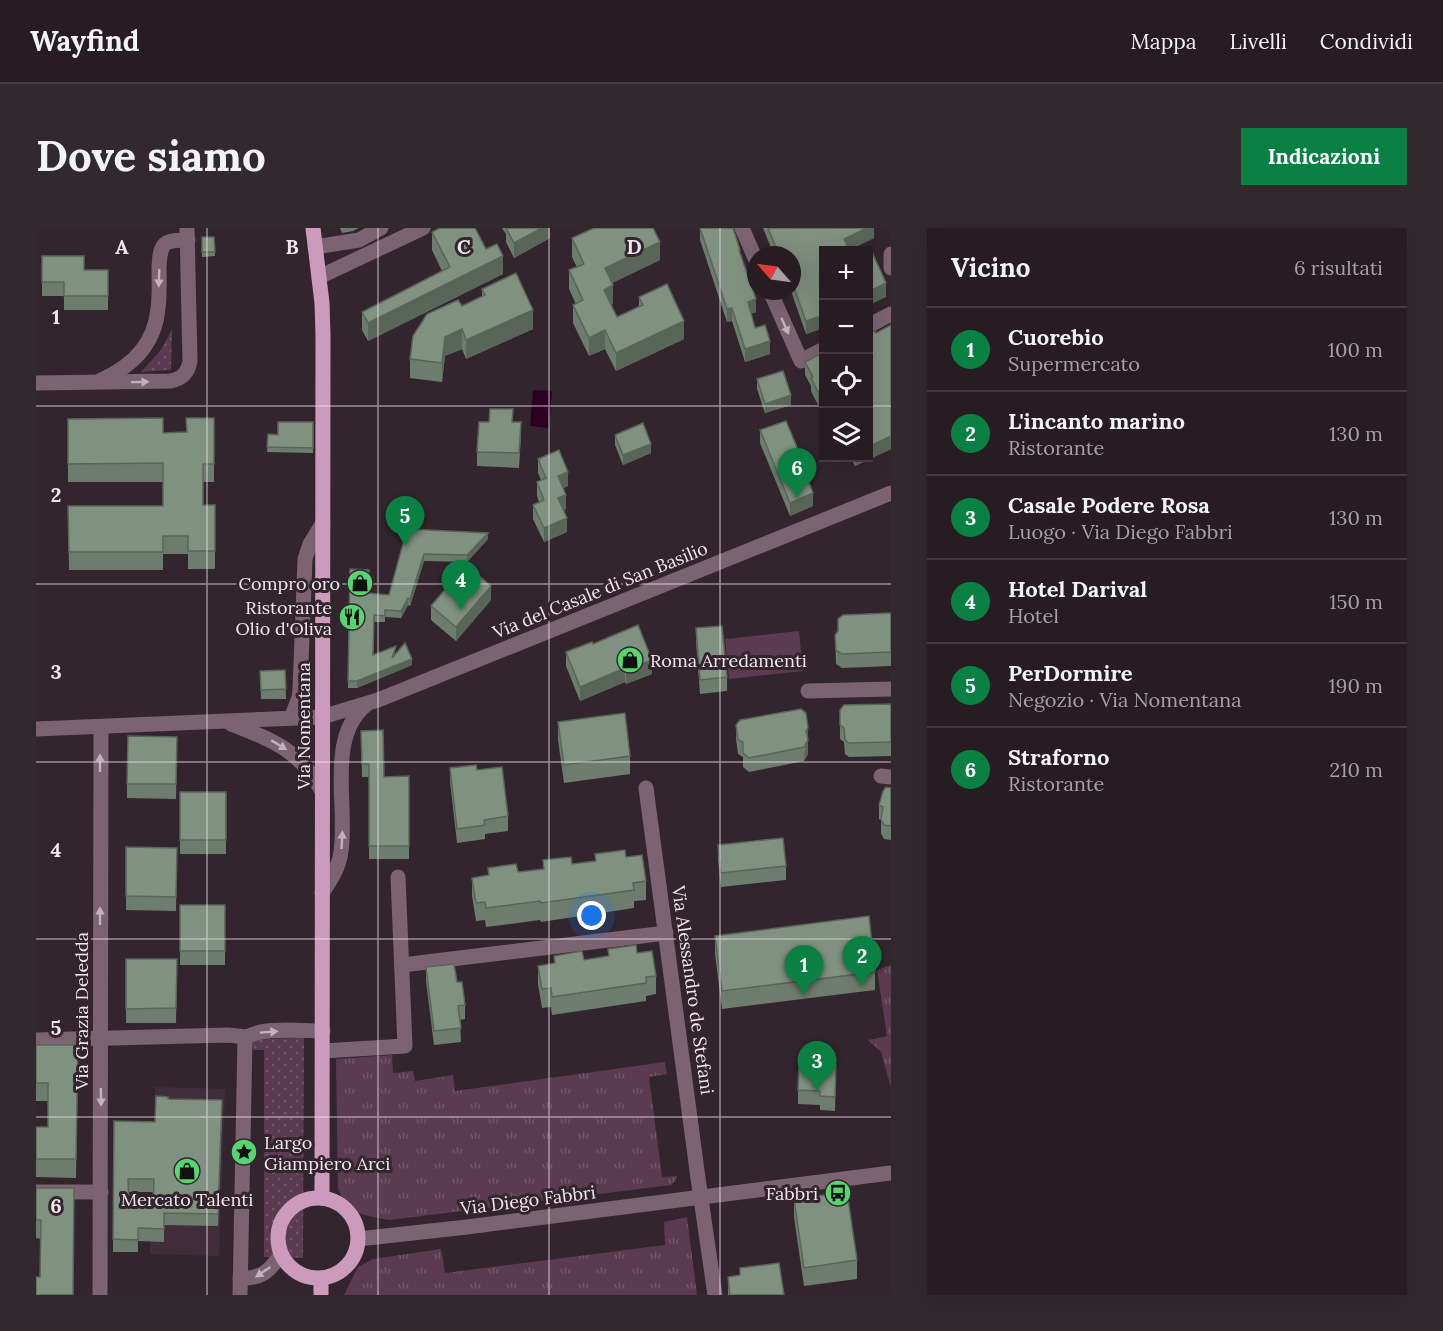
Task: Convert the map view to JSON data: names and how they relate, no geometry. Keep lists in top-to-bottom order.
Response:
{
  "streets": {
    "main road": ["Via Nomentana"],
    "street": [
      "Via del Casale di San Basilio",
      "Via Alessandro de Stefani",
      "Via Grazia Deledda",
      "Via Diego Fabbri"
    ]
  },
  "crossings": [
    ["Via del Casale di San Basilio", "Via Nomentana"],
    ["Via del Casale di San Basilio", "Via Grazia Deledda"],
    ["Via Nomentana", "Via Diego Fabbri"],
    ["Via Alessandro de Stefani", "Via Diego Fabbri"]
  ],
  "places": {
    "shop": ["Compro oro", "Roma Arredamenti", "Mercato Talenti"],
    "restaurant": ["Ristorante Olio d'Oliva"],
    "place": ["Largo Giampiero Arci"],
    "bus stop": ["Fabbri"]
  },
  "north": "top left",
  "page": {
    "header": "Wayfind",
    "nav": ["Mappa", "Livelli", "Condividi"],
    "buttons": "Indicazioni",
    "title": "Dove siamo",
    "heading": ["Vicino", "6 risultati"],
    "map_buttons": ["+", "−"],
    "list": [
      {
        "mark": "1",
        "name": "Cuorebio",
        "note": "Supermercato",
        "value": "100 m"
      },
      {
        "mark": "2",
        "name": "L'incanto marino",
        "note": "Ristorante",
        "value": "130 m"
      },
      {
        "mark": "3",
        "name": "Casale Podere Rosa",
        "note": "Luogo · Via Diego Fabbri",
        "value": "130 m"
      },
      {
        "mark": "4",
        "name": "Hotel Darival",
        "note": "Hotel",
        "value": "150 m"
      },
      {
        "mark": "5",
        "name": "PerDormire",
        "note": "Negozio · Via Nomentana",
        "value": "190 m"
      },
      {
        "mark": "6",
        "name": "Straforno",
        "note": "Ristorante",
        "value": "210 m"
      }
    ],
    "pins": [
      "6",
      "5",
      "4",
      "2",
      "1",
      "3"
    ]
  },
  "grid": {
    "columns": [
      "A",
      "B",
      "C",
      "D"
    ],
    "rows": [
      "1",
      "2",
      "3",
      "4",
      "5",
      "6"
    ]
  }
}
